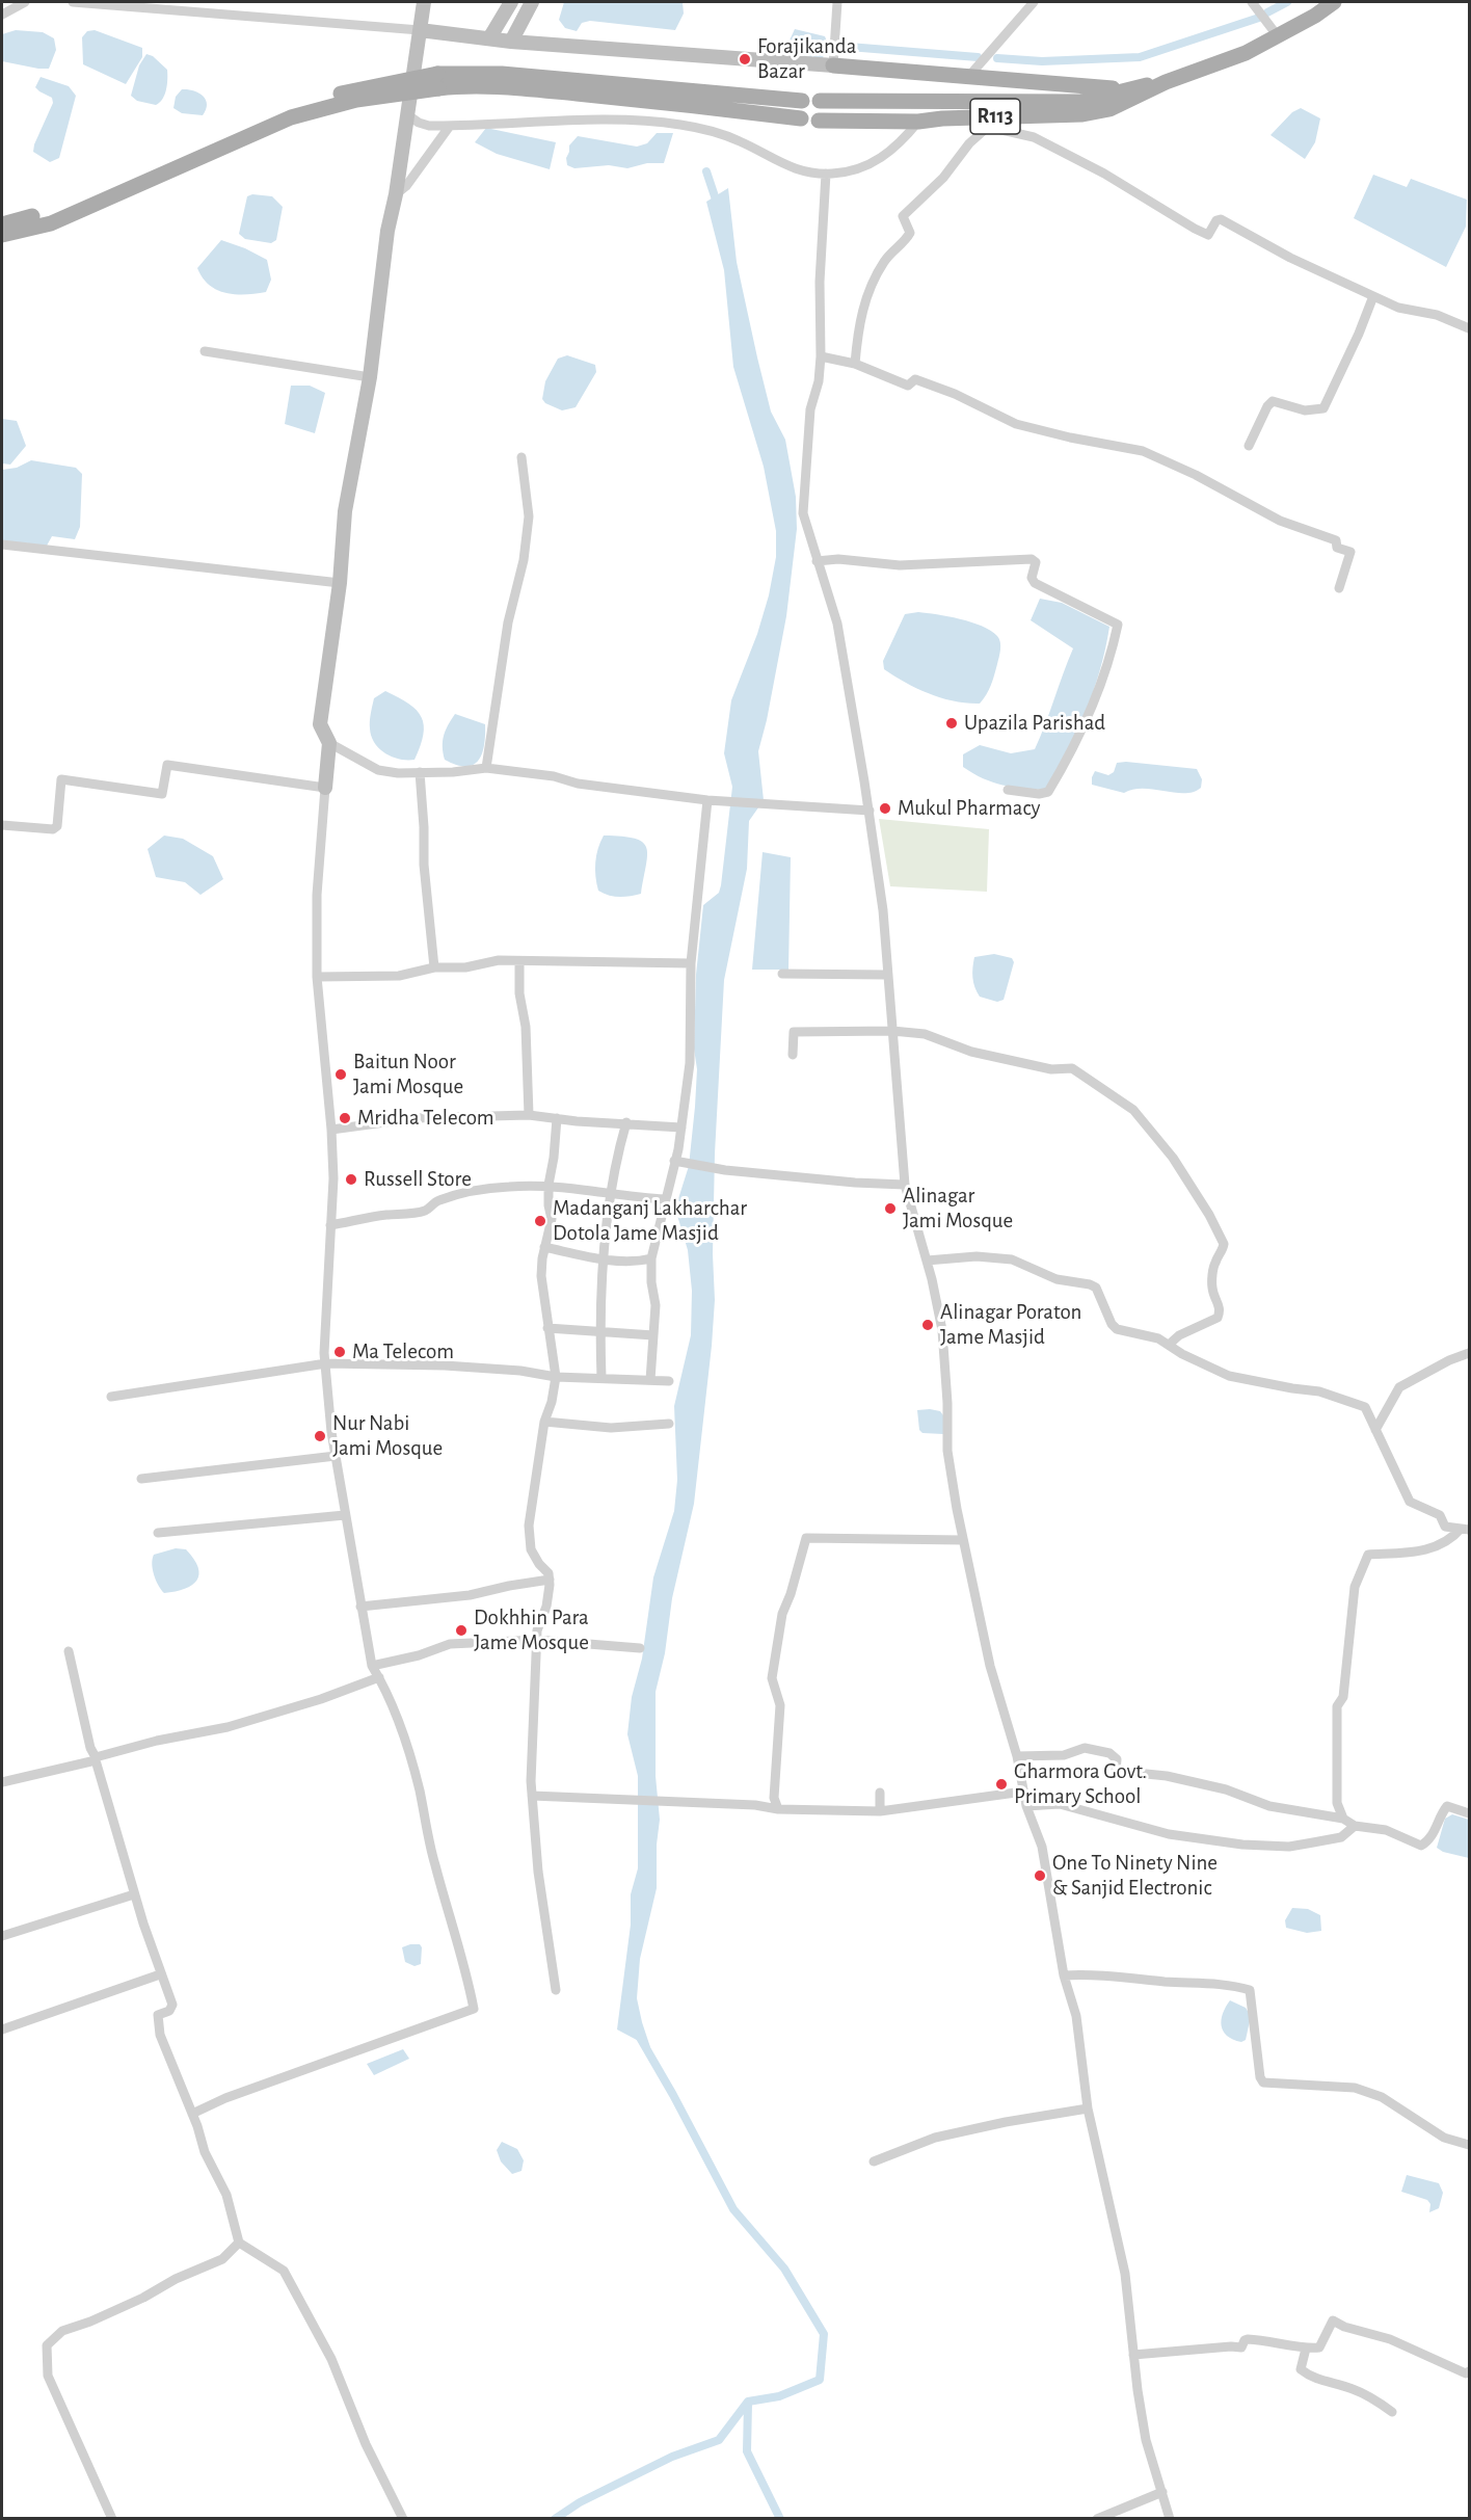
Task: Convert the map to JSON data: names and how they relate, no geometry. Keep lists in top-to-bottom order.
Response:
{
  "streets": {
    "main road": ["R113"]
  },
  "places": [
    "Forajikanda Bazar",
    "Upazila Parishad",
    "Mukul Pharmacy",
    "Baitun Noor Jami Mosque",
    "Mridha Telecom",
    "Russell Store",
    "Alinagar Jami Mosque",
    "Madanganj Lakharchar Dotola Jame Masjid",
    "Alinagar Poraton Jame Masjid",
    "Ma Telecom",
    "Nur Nabi Jami Mosque",
    "Dokhhin Para Jame Mosque",
    "Gharmora Govt. Primary School",
    "One To Ninety Nine & Sanjid Electronic"
  ]
}
